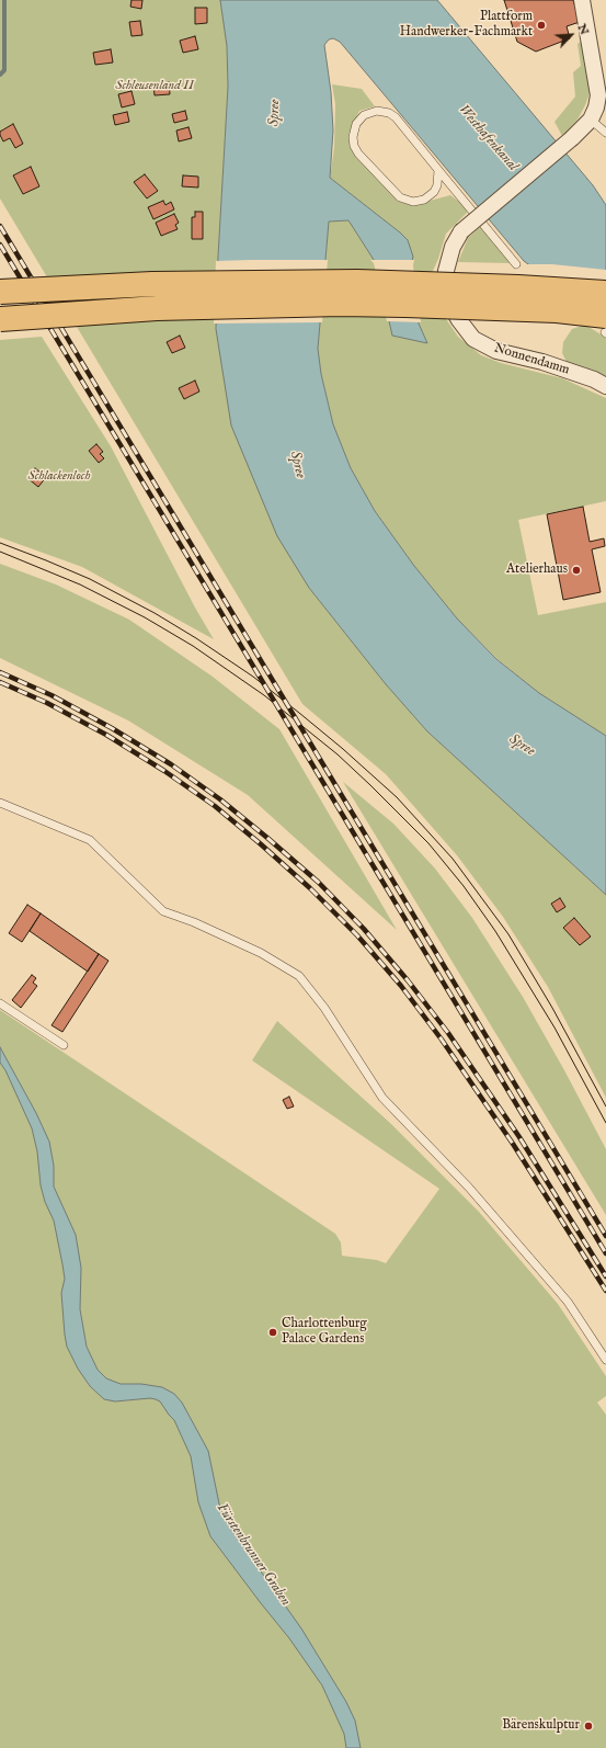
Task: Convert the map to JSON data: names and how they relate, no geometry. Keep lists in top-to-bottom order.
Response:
{
  "streets": {
    "street": ["Nonnendamm"]
  },
  "water": ["Spree", "Westhafenkanal", "Fürstenbrunner Graben"],
  "parks": ["Schleusenland II", "Schlackenloch"],
  "places": [
    "Plattform Handwerker-Fachmarkt",
    "Atelierhaus",
    "Charlottenburg Palace Gardens",
    "Bärenskulptur"
  ],
  "north": "top right"
}
